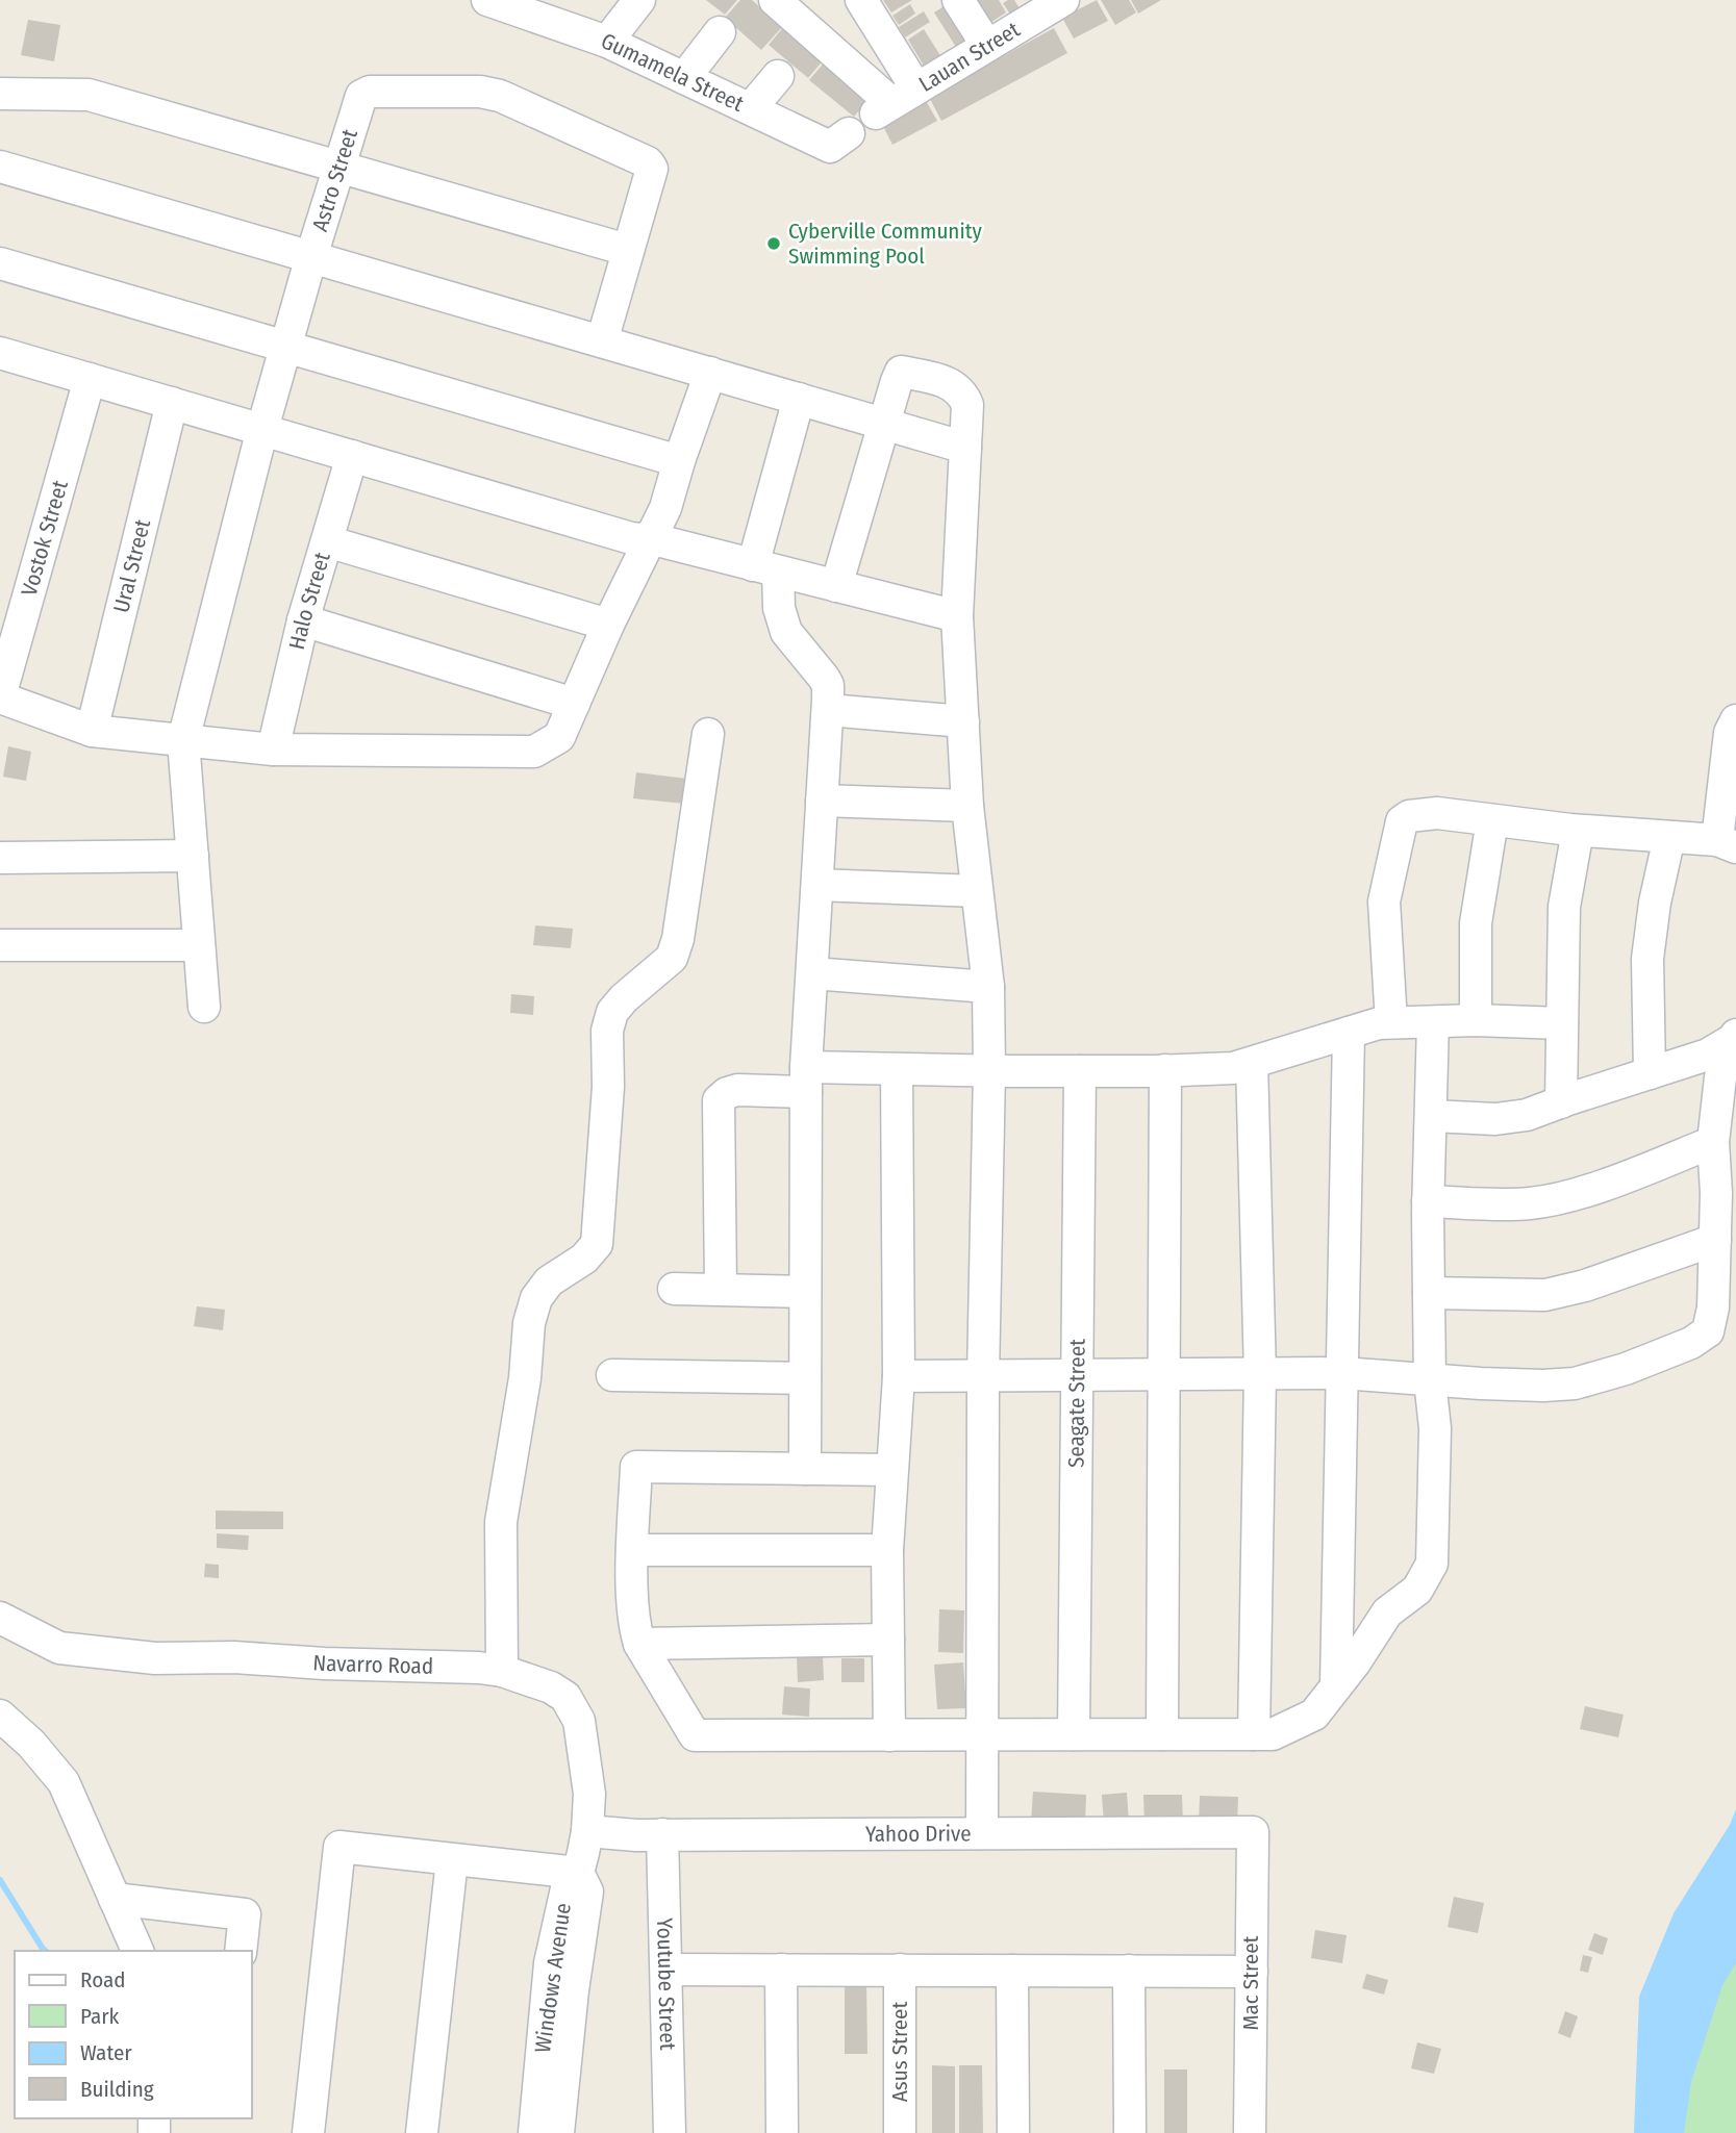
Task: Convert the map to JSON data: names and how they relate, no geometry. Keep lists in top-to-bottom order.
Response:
{
  "streets": {
    "street": [
      "Lauan Street",
      "Gumamela Street",
      "Astro Street",
      "Vostok Street",
      "Ural Street",
      "Halo Street",
      "Seagate Street",
      "Navarro Road",
      "Yahoo Drive",
      "Windows Avenue",
      "Mac Street",
      "Youtube Street",
      "Asus Street"
    ]
  },
  "crossings": [
    ["Navarro Road", "Yahoo Drive"],
    ["Navarro Road", "Windows Avenue"],
    ["Yahoo Drive", "Mac Street"],
    ["Yahoo Drive", "Youtube Street"]
  ],
  "places": ["Cyberville Community Swimming Pool"],
  "legend": [
    "Road",
    "Park",
    "Water",
    "Building"
  ]
}
